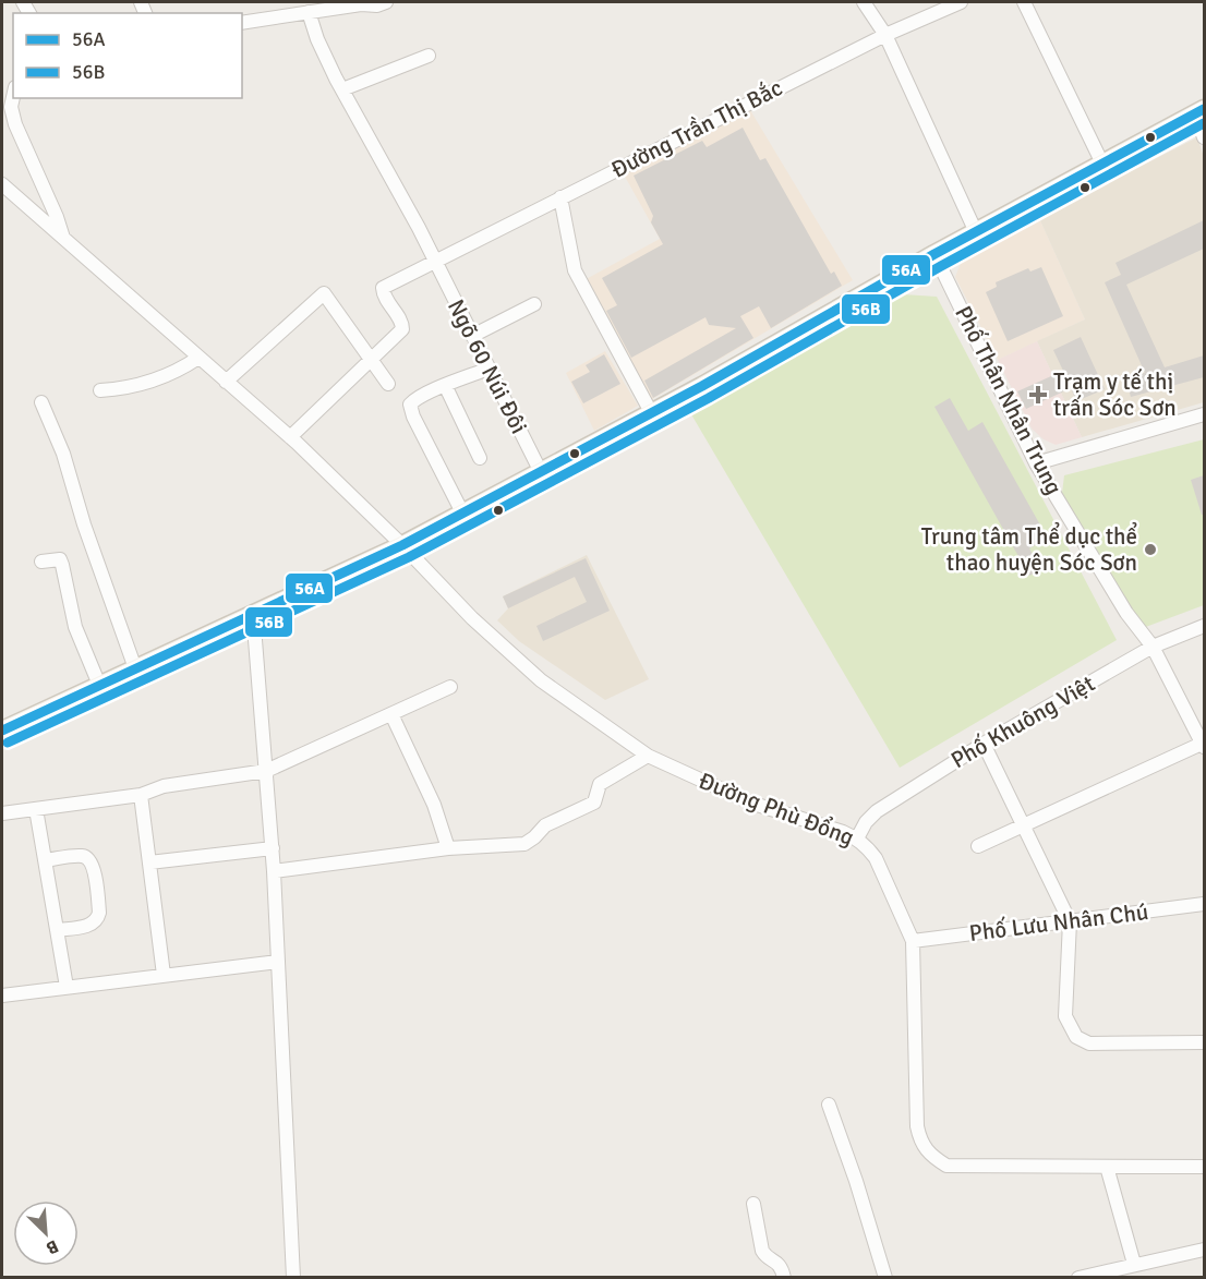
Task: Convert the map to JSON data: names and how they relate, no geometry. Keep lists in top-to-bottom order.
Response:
{
  "streets": {
    "street": [
      "Đường Trần Thị Bắc",
      "Ngõ 60 Núi Đôi",
      "Phố Thân Nhân Trung",
      "Phố Khuông Việt",
      "Đường Phù Đổng",
      "Phố Lưu Nhân Chú"
    ]
  },
  "crossings": [
    ["Đường Trần Thị Bắc", "Ngõ 60 Núi Đôi"],
    ["Phố Thân Nhân Trung", "Phố Khuông Việt"],
    ["Phố Khuông Việt", "Đường Phù Đổng"],
    ["Đường Phù Đổng", "Phố Lưu Nhân Chú"]
  ],
  "places": {
    "health": ["Trạm y tế thị trấn Sóc Sơn"],
    "other": ["Trung tâm Thể dục thể thao huyện Sóc Sơn"]
  },
  "lines": ["transit line 56A", "transit line 56B"],
  "legend": ["56A", "56B"],
  "north": "bottom right"
}
